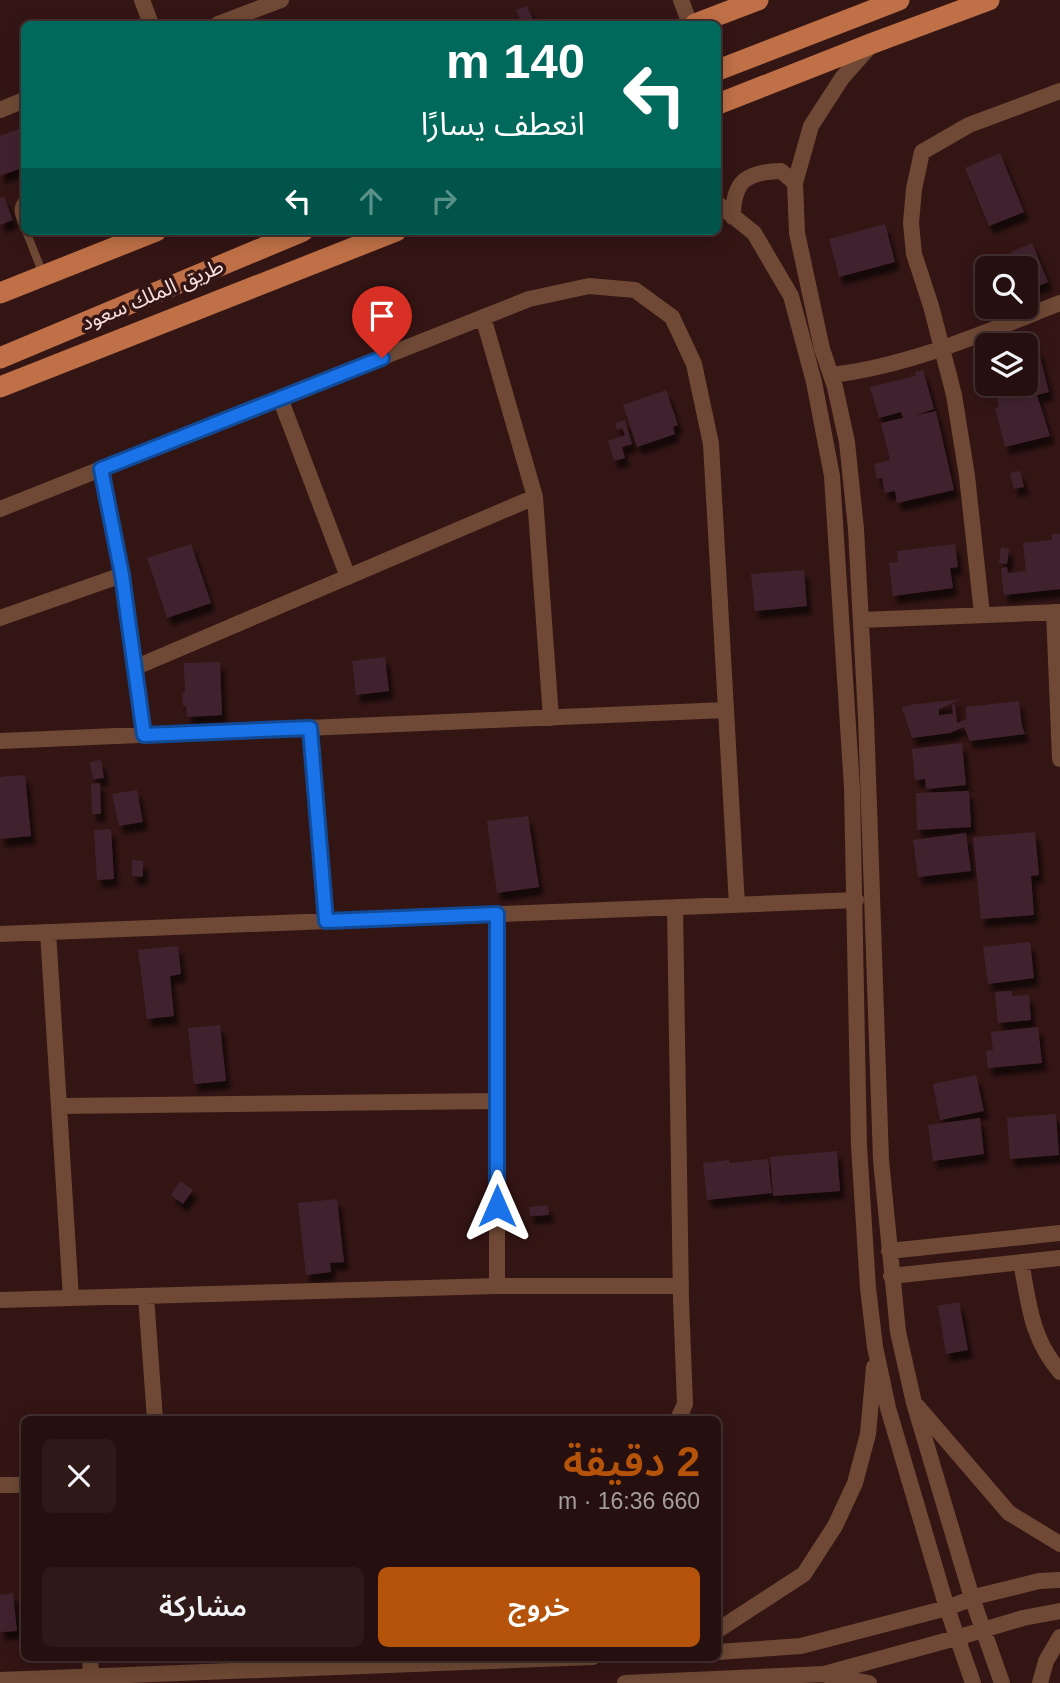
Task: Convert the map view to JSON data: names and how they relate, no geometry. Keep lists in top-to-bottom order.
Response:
{
  "streets": {
    "main road": ["طريق الملك سعود"]
  },
  "page": {
    "turn": ["140 m", "انعطف يسارًا"],
    "heading": ["2 دقيقة", "660 m · 16:36"],
    "buttons": ["خروج", "مشاركة"]
  }
}
